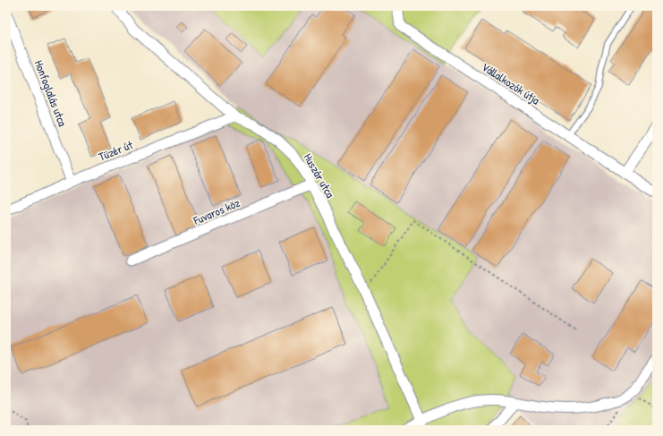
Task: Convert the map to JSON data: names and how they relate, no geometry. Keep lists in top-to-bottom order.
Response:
{
  "streets": {
    "street": [
      "Vállalkozók útja",
      "Honfoglalás utca",
      "Tüzér út",
      "Huszár utca",
      "Fuvaros köz"
    ]
  },
  "crossings": [
    ["Honfoglalás utca", "Tüzér út"],
    ["Tüzér út", "Huszár utca"],
    ["Huszár utca", "Fuvaros köz"]
  ]
}
